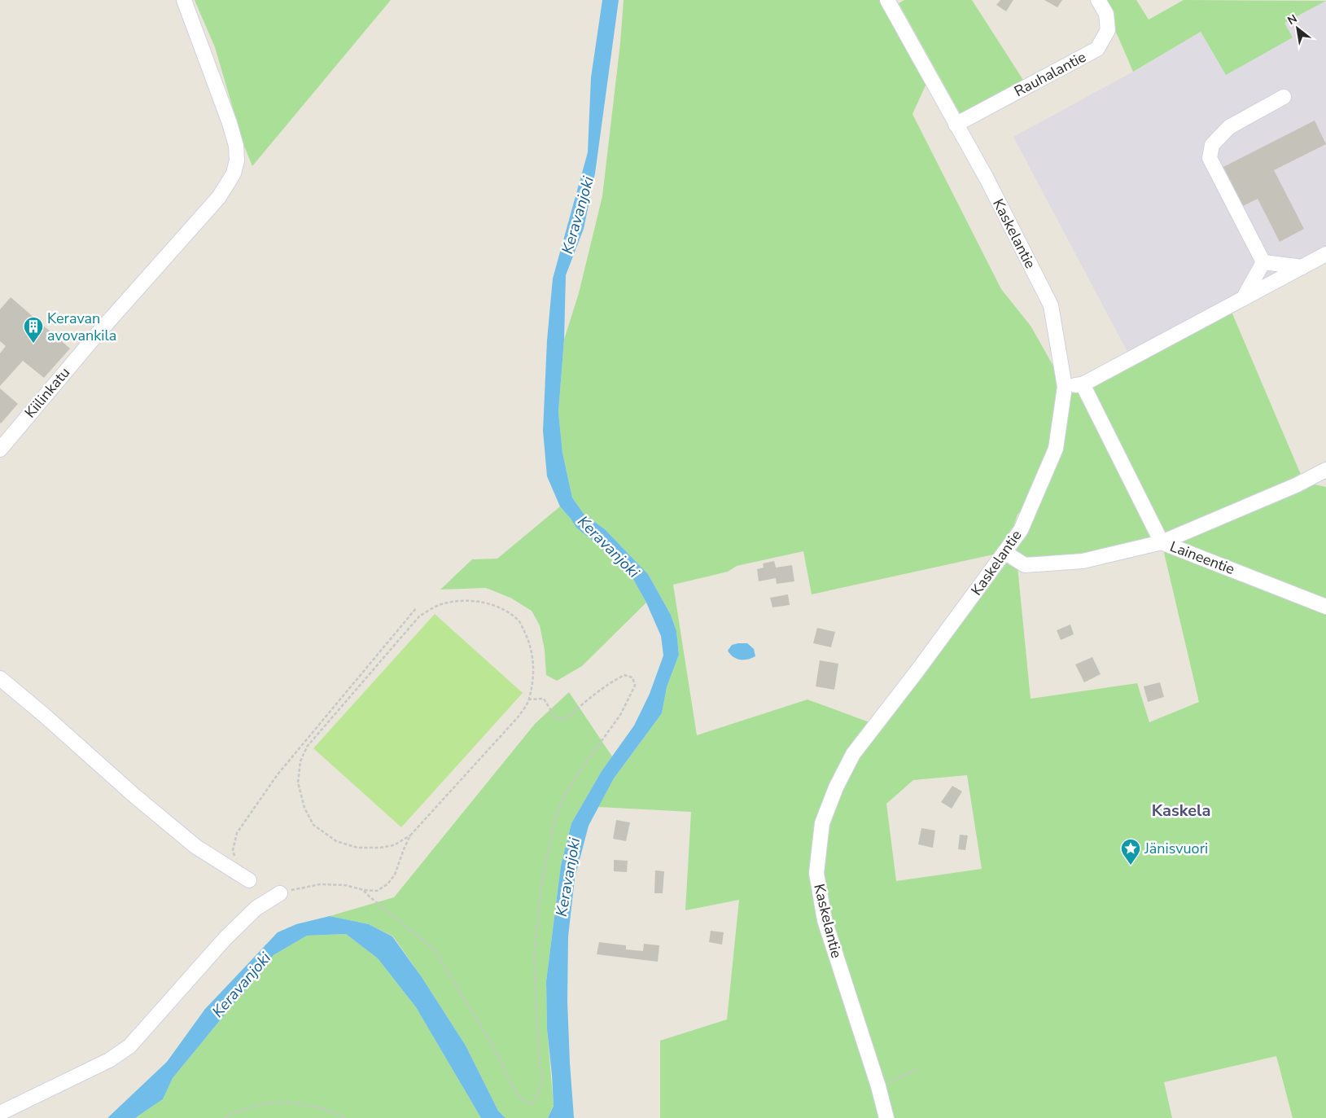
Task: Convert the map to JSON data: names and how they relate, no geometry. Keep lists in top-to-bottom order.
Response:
{
  "streets": {
    "street": [
      "Rauhalantie",
      "Kaskelantie",
      "Kiilinkatu",
      "Laineentie"
    ]
  },
  "crossings": [
    ["Rauhalantie", "Kaskelantie"],
    ["Kaskelantie", "Laineentie"]
  ],
  "districts": ["Kaskela"],
  "water": ["Keravanjoki"],
  "places": {
    "building": ["Keravan avovankila"],
    "place": ["Jänisvuori"]
  },
  "north": "top left"
}
